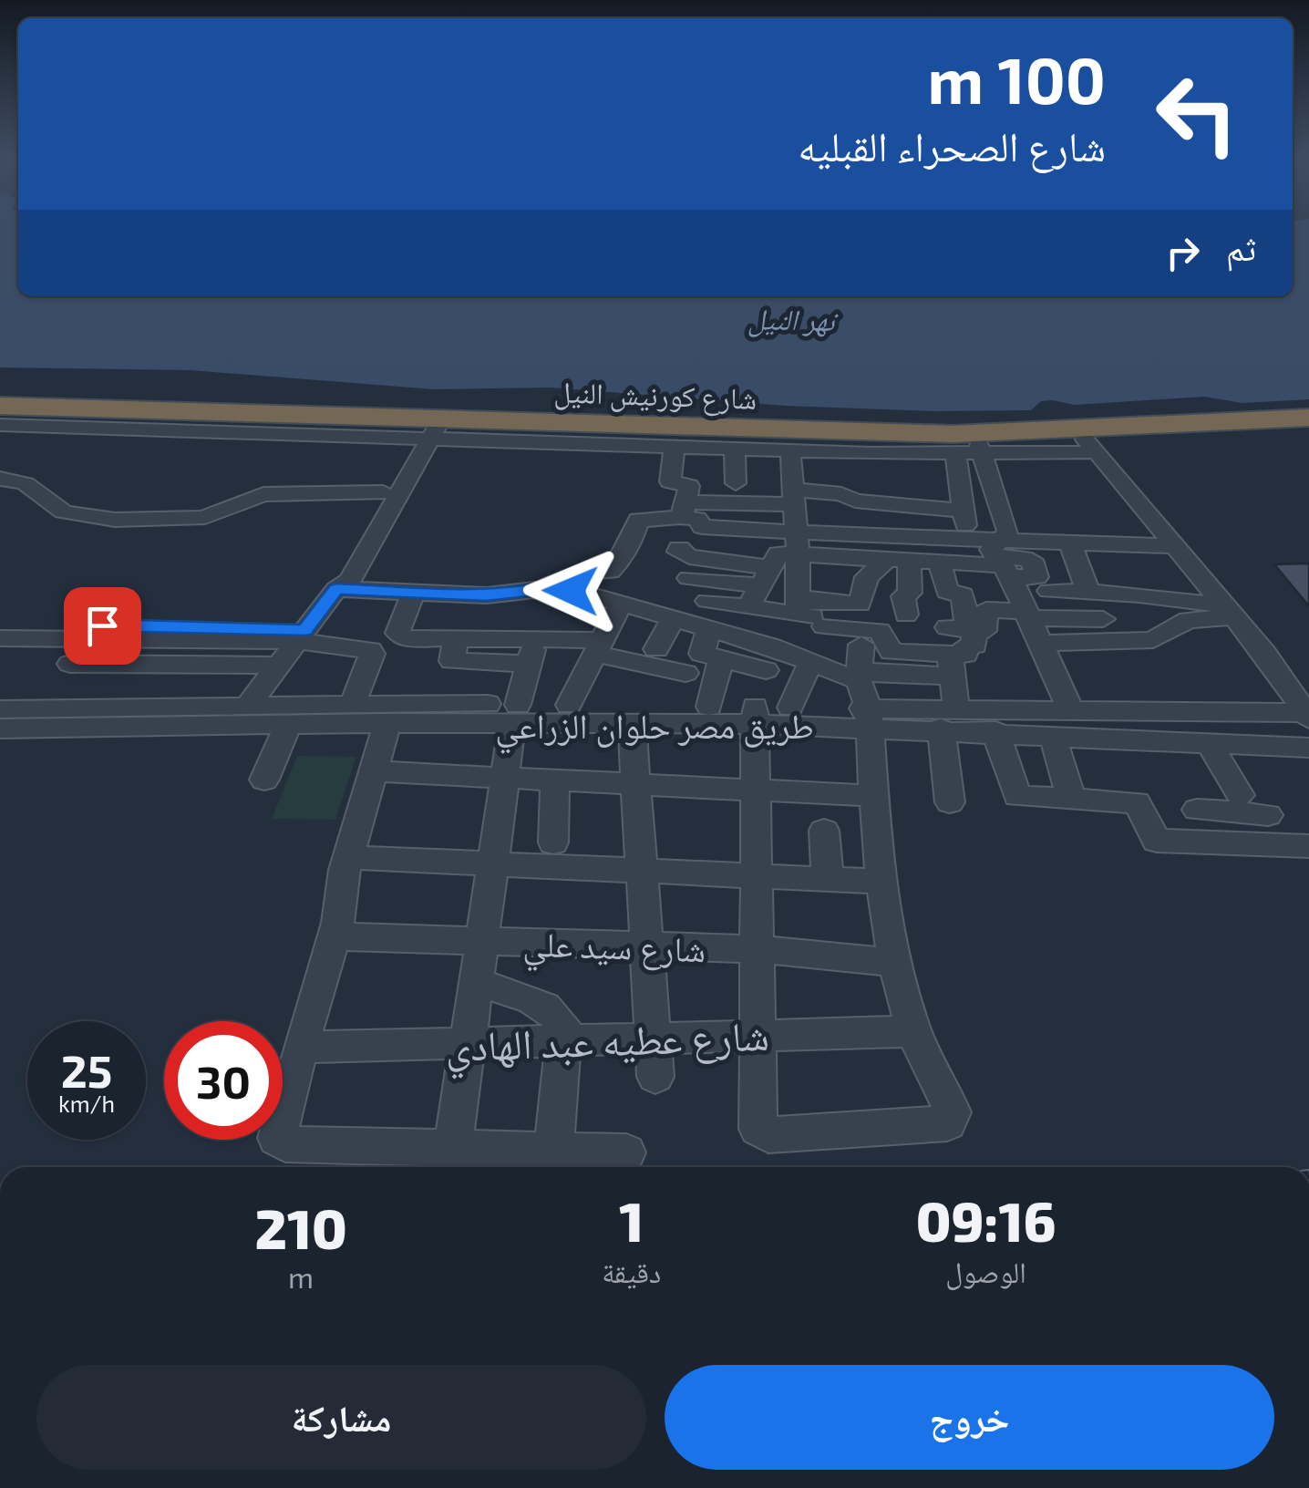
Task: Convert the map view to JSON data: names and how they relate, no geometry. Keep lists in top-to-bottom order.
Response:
{
  "streets": {
    "highway": ["شارع كورنيش النيل"],
    "street": ["طريق مصر حلوان الزراعي", "شارع سيد علي", "شارع عطيه عبد الهادي"]
  },
  "water": ["نهر النيل"],
  "page": {
    "turn": ["100 m", "شارع الصحراء القبليه"],
    "then": "ثم",
    "speed": "25 km/h",
    "limit": "30",
    "eta": [
      "09:16",
      "الوصول",
      "1",
      "دقيقة",
      "210",
      "m"
    ],
    "buttons": ["خروج", "مشاركة"]
  }
}
